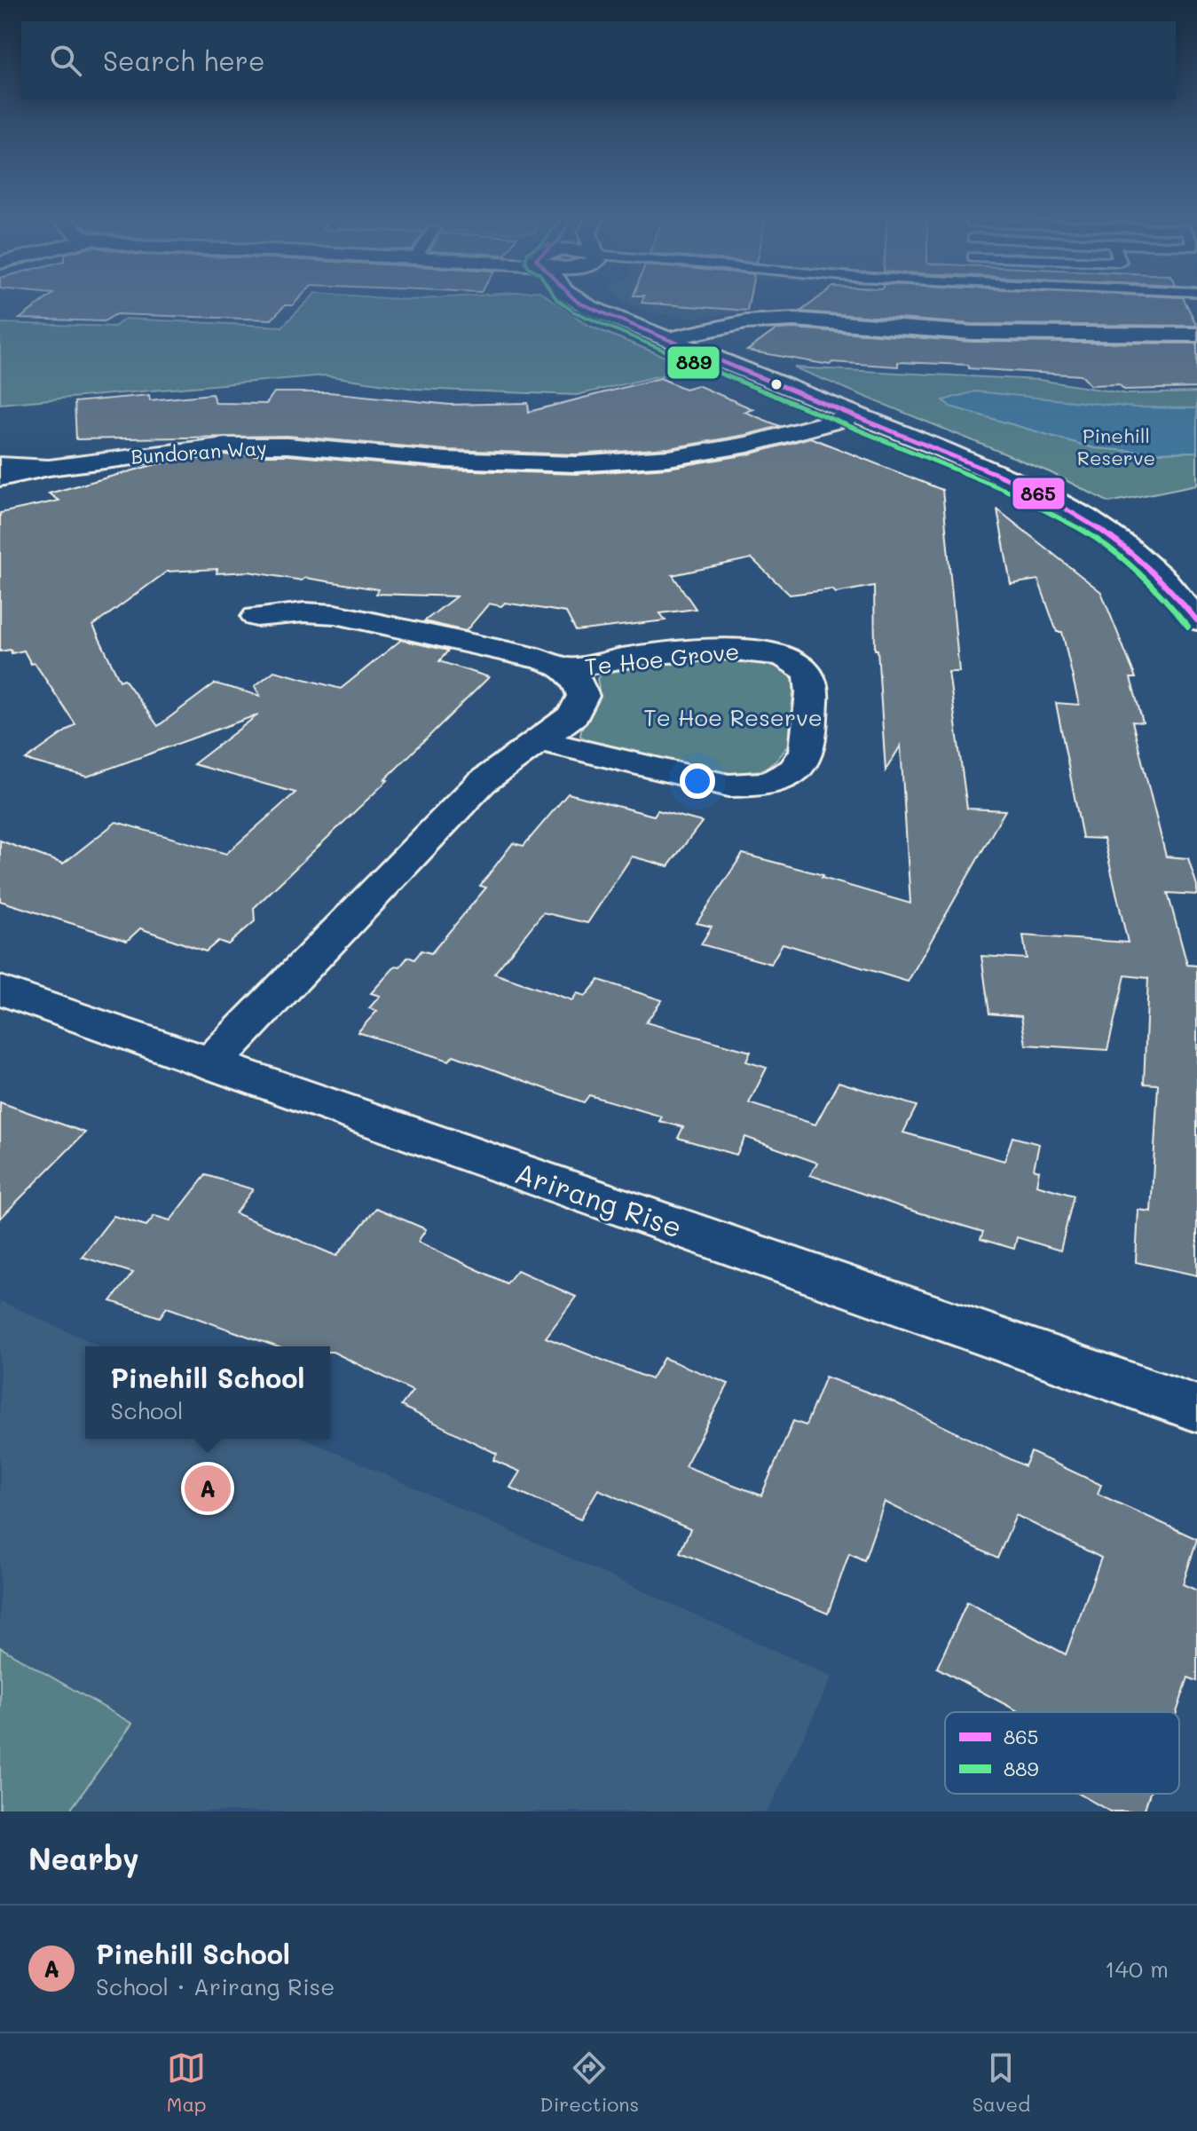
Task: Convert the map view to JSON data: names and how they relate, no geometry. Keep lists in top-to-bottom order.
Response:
{
  "streets": {
    "street": ["Bundoran Way", "Te Hoe Grove", "Arirang Rise"]
  },
  "crossings": [
    ["Te Hoe Grove", "Arirang Rise"]
  ],
  "parks": ["Pinehill Reserve", "Te Hoe Reserve"],
  "lines": ["transit line 865", "transit line 889"],
  "legend": ["865", "889"],
  "page": {
    "search": "Search here",
    "popup": ["Pinehill School", "School"],
    "pins": "A",
    "heading": "Nearby",
    "list": [
      {
        "mark": "A",
        "name": "Pinehill School",
        "note": "School · Arirang Rise",
        "value": "140 m"
      }
    ],
    "nav": ["Map", "Directions", "Saved"]
  }
}
